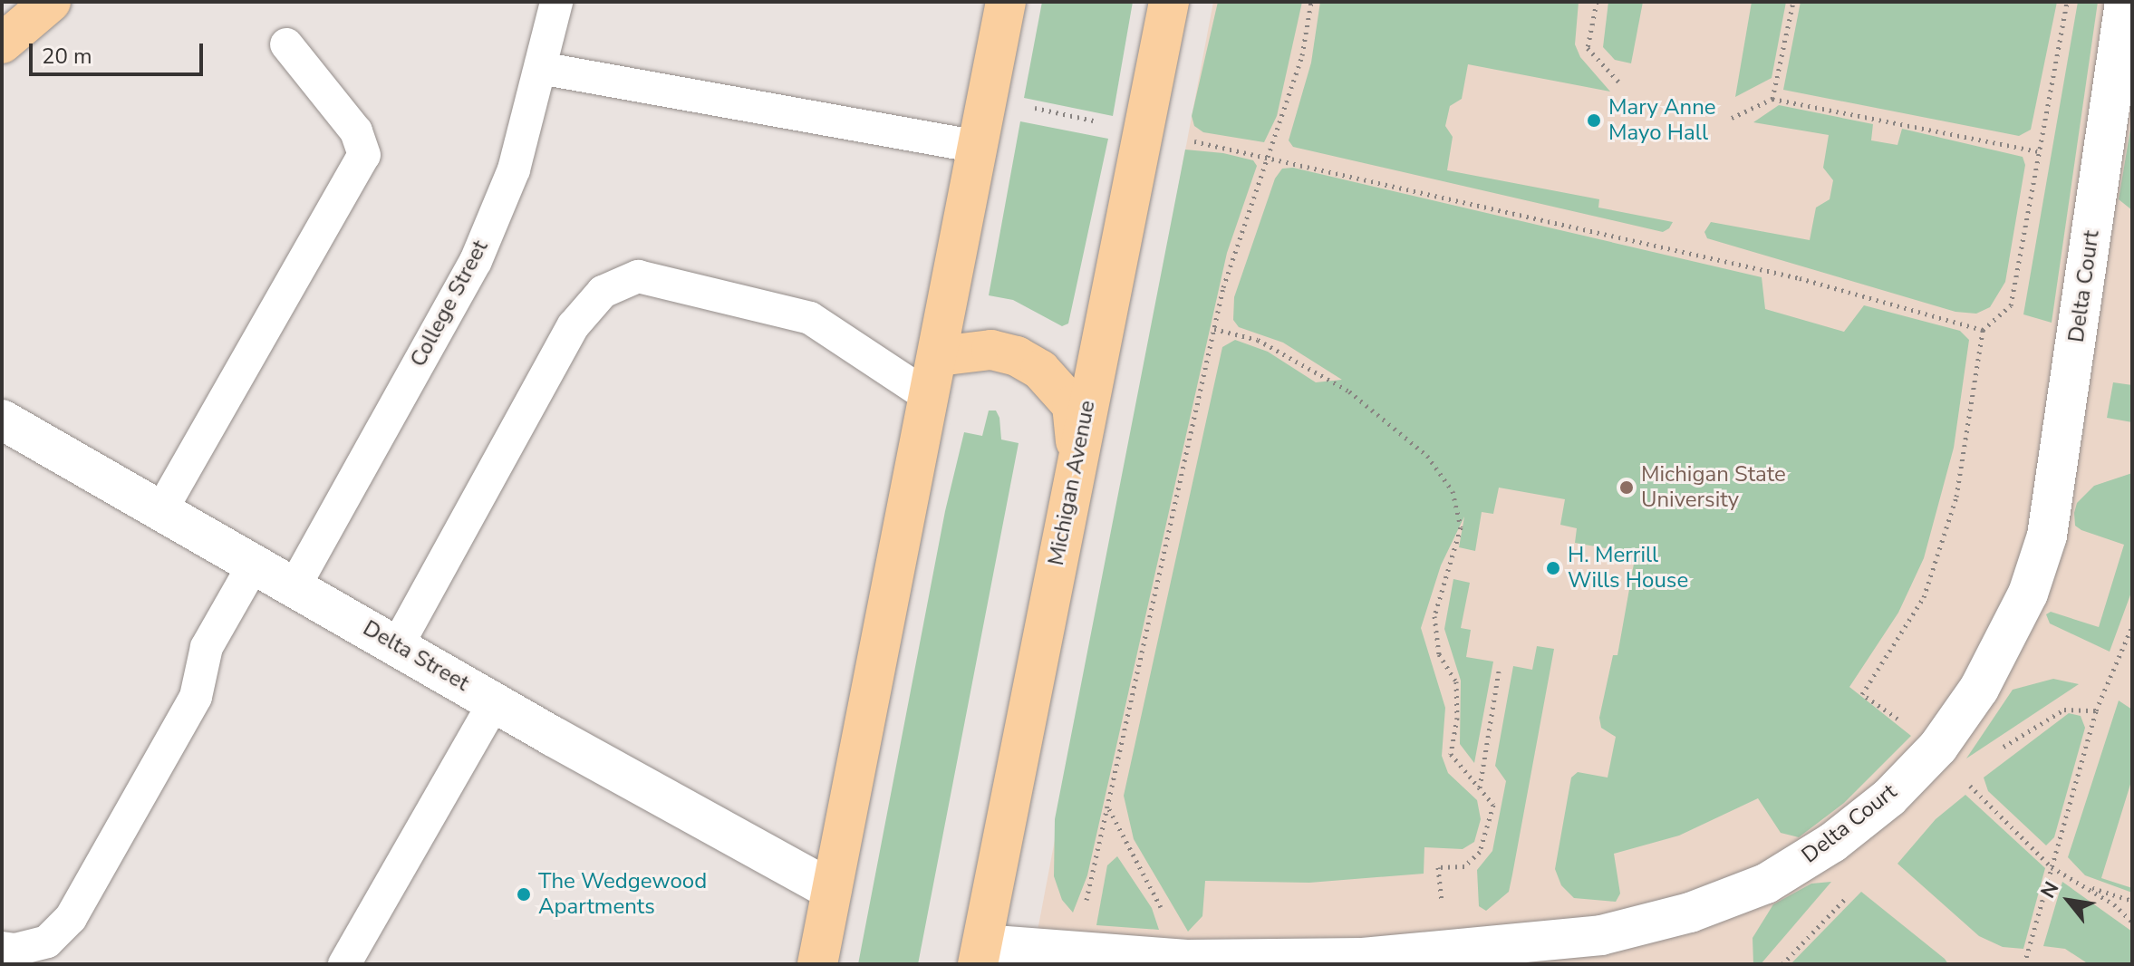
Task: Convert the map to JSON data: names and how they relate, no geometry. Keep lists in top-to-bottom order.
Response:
{
  "streets": {
    "main road": ["Michigan Avenue"],
    "street": ["Delta Court", "Delta Street"],
    "lane": ["College Street"]
  },
  "crossings": [
    ["Delta Court", "Michigan Avenue"],
    ["College Street", "Delta Street"]
  ],
  "places": [
    "Mary Anne Mayo Hall",
    "Michigan State University",
    "H. Merrill Wills House",
    "The Wedgewood Apartments"
  ],
  "scale_bar": "20 m",
  "north": "top left"
}
